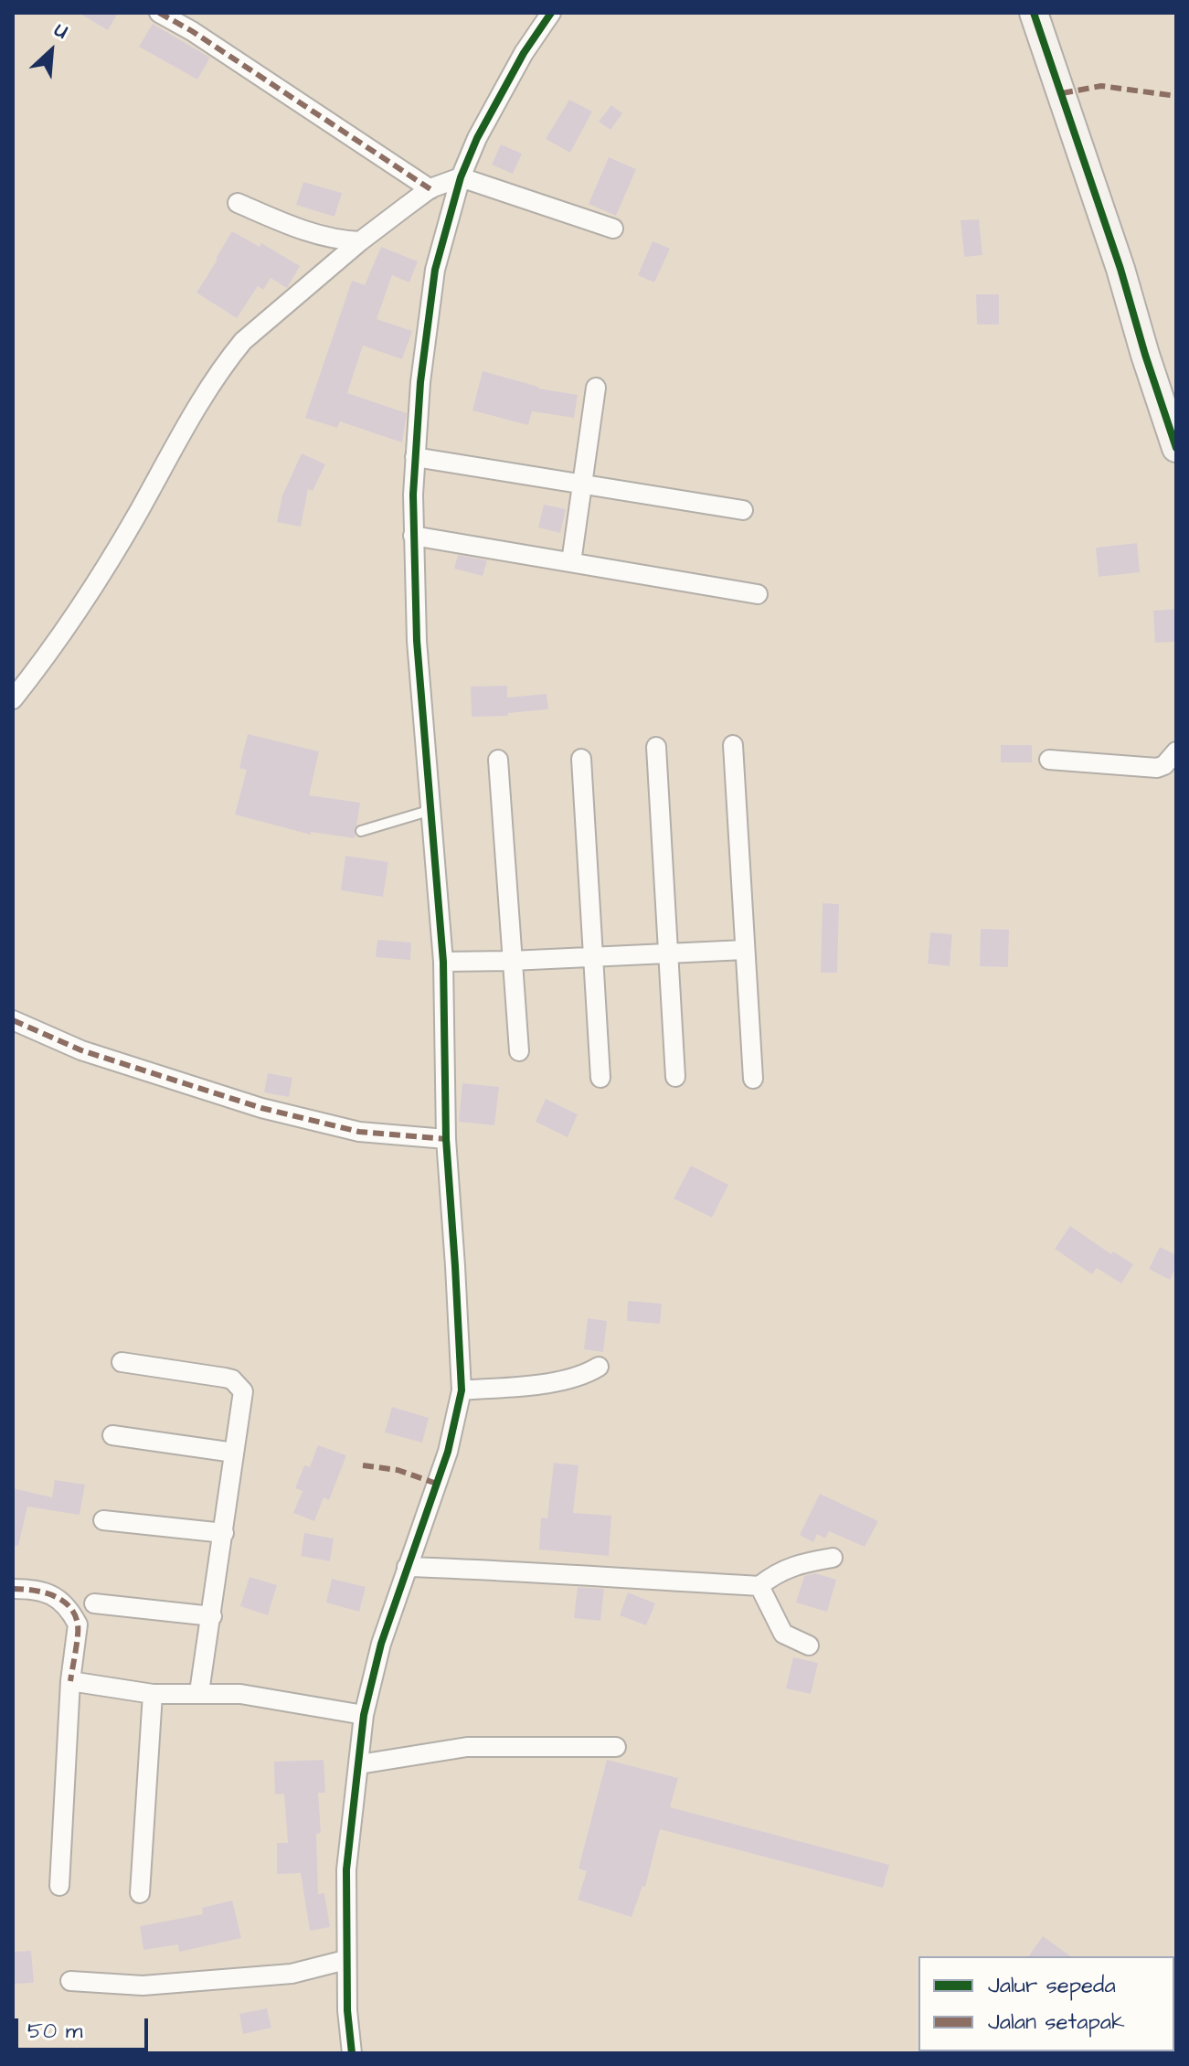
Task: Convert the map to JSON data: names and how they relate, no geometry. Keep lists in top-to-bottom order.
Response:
{
  "legend": ["Jalur sepeda", "Jalan setapak"],
  "scale_bar": "50 m",
  "north": "top right"
}
